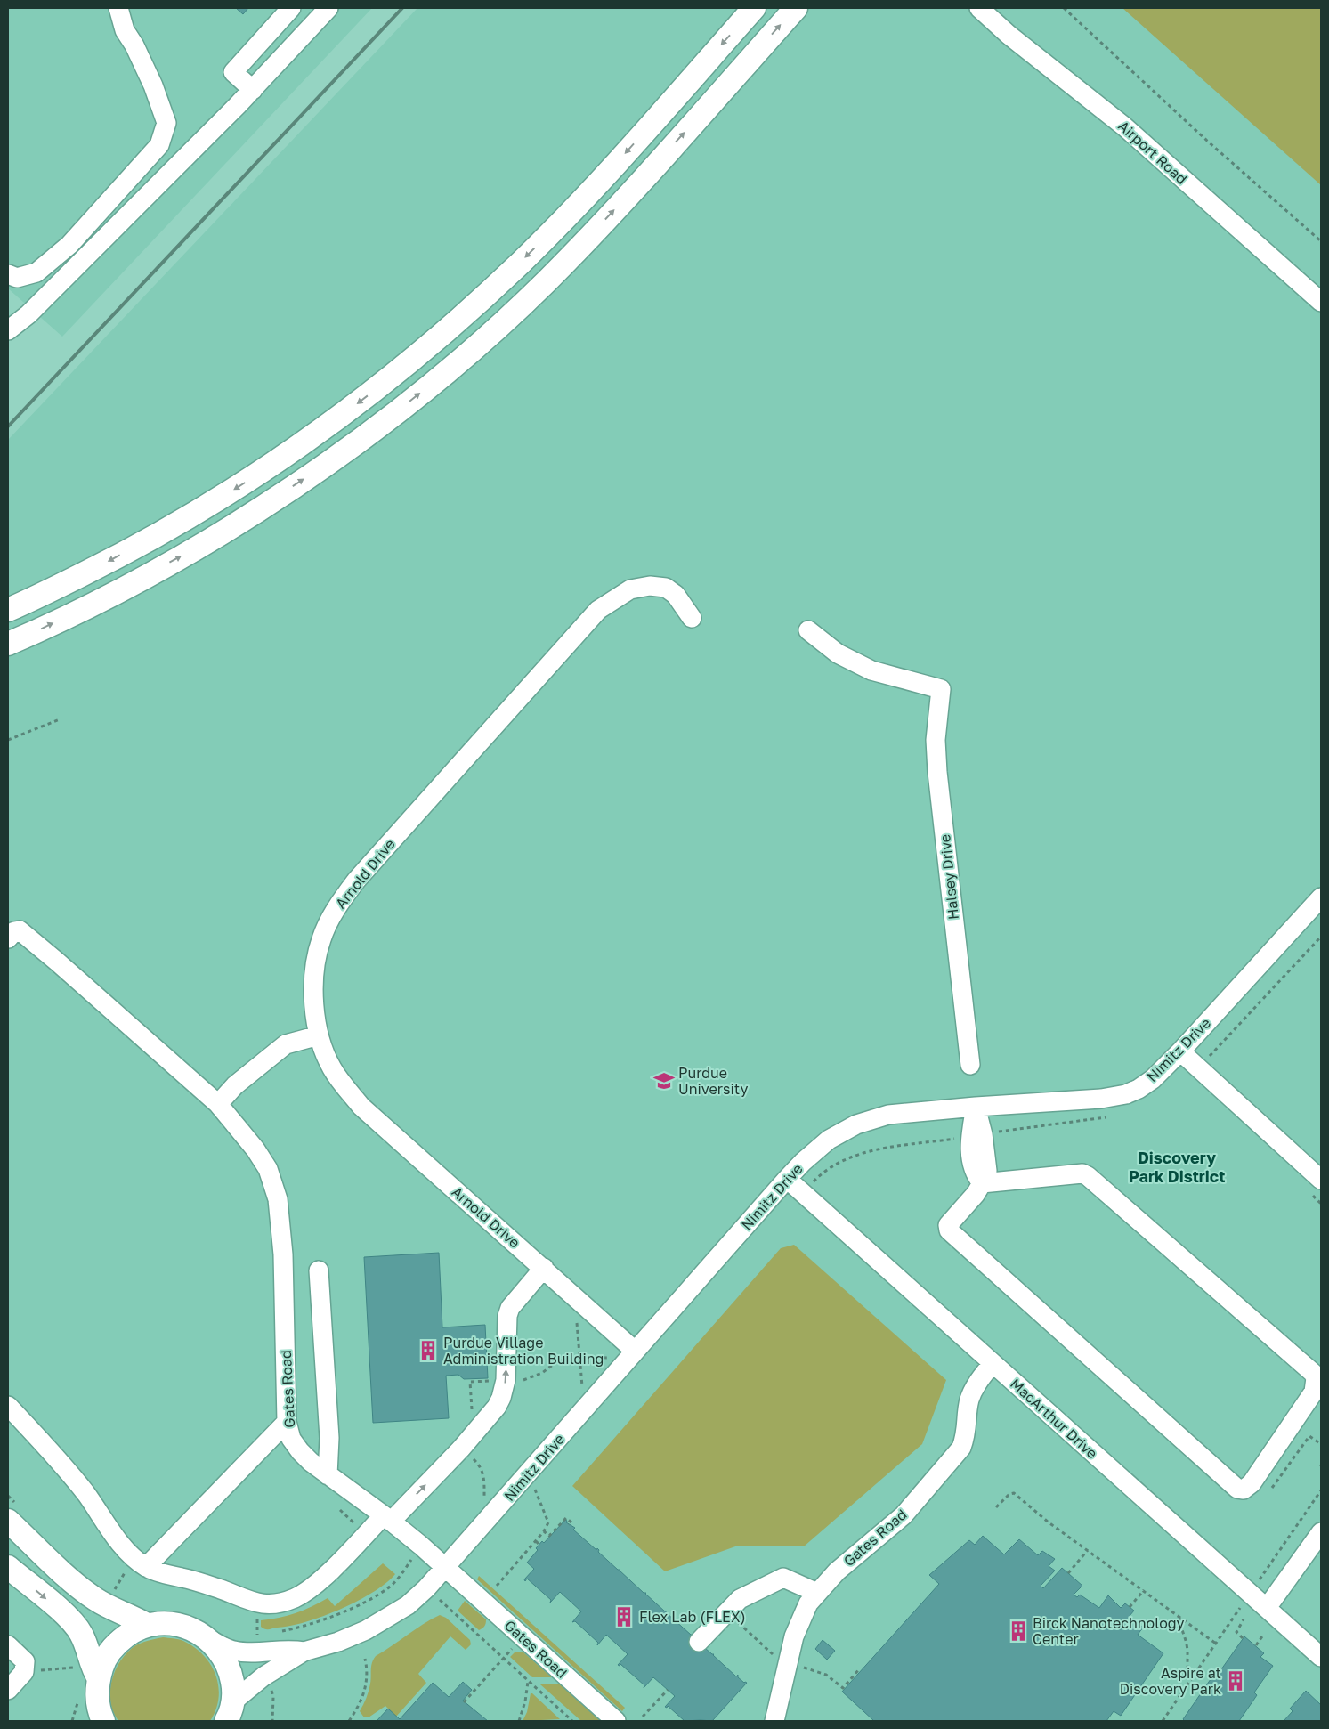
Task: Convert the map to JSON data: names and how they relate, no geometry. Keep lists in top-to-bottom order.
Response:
{
  "streets": {
    "street": [
      "Airport Road",
      "Arnold Drive",
      "Halsey Drive",
      "Nimitz Drive",
      "Gates Road",
      "MacArthur Drive"
    ]
  },
  "crossings": [
    ["Arnold Drive", "Nimitz Drive"],
    ["Nimitz Drive", "Gates Road"],
    ["Nimitz Drive", "MacArthur Drive"],
    ["Gates Road", "MacArthur Drive"]
  ],
  "districts": ["Discovery Park District"],
  "places": {
    "school or university": ["Purdue University"],
    "building": [
      "Purdue Village Administration Building",
      "Flex Lab (FLEX)",
      "Birck Nanotechnology Center",
      "Aspire at Discovery Park"
    ]
  }
}
